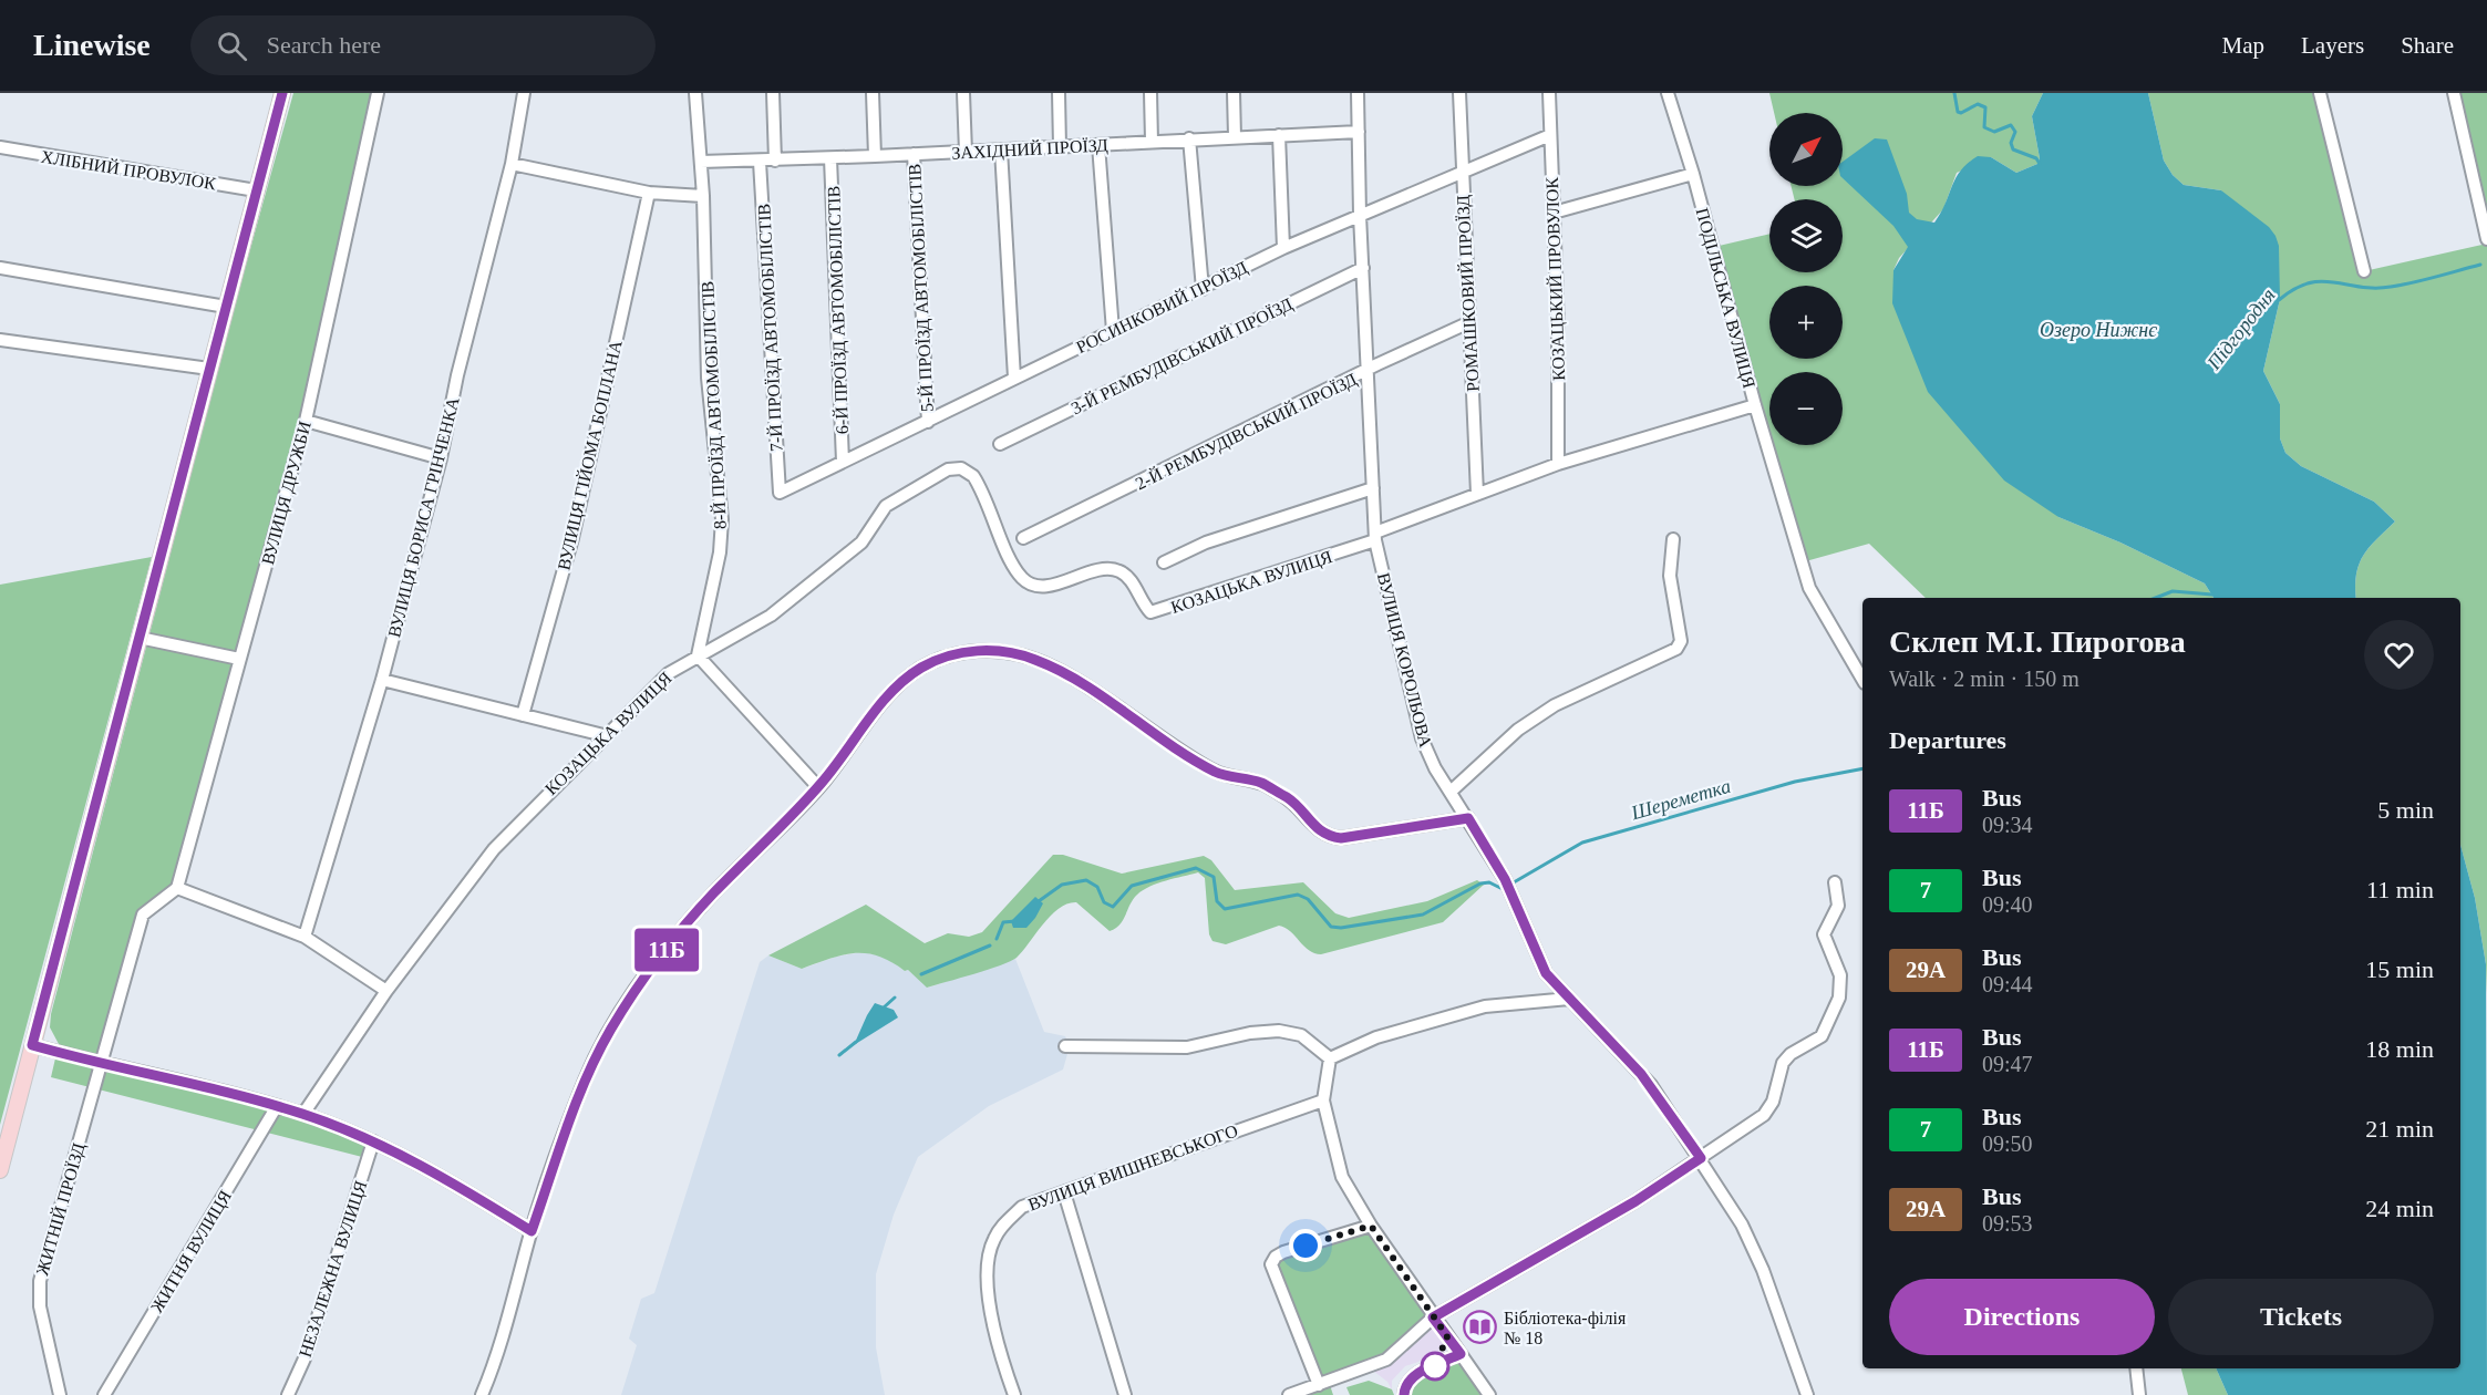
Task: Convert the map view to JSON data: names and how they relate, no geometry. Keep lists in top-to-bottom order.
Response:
{
  "streets": {
    "street": [
      "ЗАХІДНИЙ ПРОЇЗД",
      "ХЛІБНИЙ ПРОВУЛОК",
      "КОЗАЦЬКИЙ ПРОВУЛОК",
      "5-Й ПРОЇЗД АВТОМОБІЛІСТІВ",
      "РОМАШКОВИЙ ПРОЇЗД",
      "ПОДІЛЬСЬКА ВУЛИЦЯ",
      "РОСИНКОВИЙ ПРОЇЗД",
      "6-Й ПРОЇЗД АВТОМОБІЛІСТІВ",
      "7-Й ПРОЇЗД АВТОМОБІЛІСТІВ",
      "3-Й РЕМБУДІВСЬКИЙ ПРОЇЗД",
      "8-Й ПРОЇЗД АВТОМОБІЛІСТІВ",
      "2-Й РЕМБУДІВСЬКИЙ ПРОЇЗД",
      "ВУЛИЦЯ ГІЙОМА БОПЛАНА",
      "ВУЛИЦЯ ДРУЖБИ",
      "ВУЛИЦЯ БОРИСА ГРІНЧЕНКА",
      "КОЗАЦЬКА ВУЛИЦЯ",
      "ВУЛИЦЯ КОРОЛЬОВА",
      "ВУЛИЦЯ ВИШНЕВСЬКОГО",
      "ЖИТНІЙ ПРОЇЗД",
      "ЖИТНЯ ВУЛИЦЯ",
      "НЕЗАЛЕЖНА ВУЛИЦЯ"
    ]
  },
  "crossings": [
    ["ЗАХІДНИЙ ПРОЇЗД", "5-Й ПРОЇЗД АВТОМОБІЛІСТІВ"],
    ["ЗАХІДНИЙ ПРОЇЗД", "6-Й ПРОЇЗД АВТОМОБІЛІСТІВ"],
    ["ЗАХІДНИЙ ПРОЇЗД", "7-Й ПРОЇЗД АВТОМОБІЛІСТІВ"],
    ["ЗАХІДНИЙ ПРОЇЗД", "8-Й ПРОЇЗД АВТОМОБІЛІСТІВ"],
    ["ЗАХІДНИЙ ПРОЇЗД", "ВУЛИЦЯ КОРОЛЬОВА"],
    ["КОЗАЦЬКИЙ ПРОВУЛОК", "РОСИНКОВИЙ ПРОЇЗД"],
    ["КОЗАЦЬКИЙ ПРОВУЛОК", "КОЗАЦЬКА ВУЛИЦЯ"],
    ["5-Й ПРОЇЗД АВТОМОБІЛІСТІВ", "РОСИНКОВИЙ ПРОЇЗД"],
    ["РОМАШКОВИЙ ПРОЇЗД", "РОСИНКОВИЙ ПРОЇЗД"],
    ["РОМАШКОВИЙ ПРОЇЗД", "2-Й РЕМБУДІВСЬКИЙ ПРОЇЗД"],
    ["РОМАШКОВИЙ ПРОЇЗД", "КОЗАЦЬКА ВУЛИЦЯ"],
    ["ПОДІЛЬСЬКА ВУЛИЦЯ", "КОЗАЦЬКА ВУЛИЦЯ"],
    ["РОСИНКОВИЙ ПРОЇЗД", "6-Й ПРОЇЗД АВТОМОБІЛІСТІВ"],
    ["РОСИНКОВИЙ ПРОЇЗД", "7-Й ПРОЇЗД АВТОМОБІЛІСТІВ"],
    ["РОСИНКОВИЙ ПРОЇЗД", "ВУЛИЦЯ КОРОЛЬОВА"],
    ["3-Й РЕМБУДІВСЬКИЙ ПРОЇЗД", "ВУЛИЦЯ КОРОЛЬОВА"],
    ["8-Й ПРОЇЗД АВТОМОБІЛІСТІВ", "КОЗАЦЬКА ВУЛИЦЯ"],
    ["2-Й РЕМБУДІВСЬКИЙ ПРОЇЗД", "ВУЛИЦЯ КОРОЛЬОВА"],
    ["ВУЛИЦЯ ДРУЖБИ", "ЖИТНІЙ ПРОЇЗД"],
    ["КОЗАЦЬКА ВУЛИЦЯ", "ВУЛИЦЯ КОРОЛЬОВА"]
  ],
  "water": ["Підгородня", "Озеро Нижнє", "Шереметка"],
  "places": {
    "library": ["Бібліотека-філія № 18"]
  },
  "lines": ["bus line 11Б"],
  "north": "top right",
  "page": {
    "header": "Linewise",
    "search": "Search here",
    "nav": ["Map", "Layers", "Share"],
    "on_map": "11Б",
    "map_buttons": ["+", "−"],
    "heading": [
      ["Склеп М.І. Пирогова", "Walk · 2 min · 150 m"],
      "Departures"
    ],
    "list": [
      {
        "mark": "11Б",
        "name": "Bus",
        "note": "09:34",
        "value": "5 min"
      },
      {
        "mark": "7",
        "name": "Bus",
        "note": "09:40",
        "value": "11 min"
      },
      {
        "mark": "29А",
        "name": "Bus",
        "note": "09:44",
        "value": "15 min"
      },
      {
        "mark": "11Б",
        "name": "Bus",
        "note": "09:47",
        "value": "18 min"
      },
      {
        "mark": "7",
        "name": "Bus",
        "note": "09:50",
        "value": "21 min"
      },
      {
        "mark": "29А",
        "name": "Bus",
        "note": "09:53",
        "value": "24 min"
      }
    ],
    "buttons": ["Directions", "Tickets"]
  }
}
